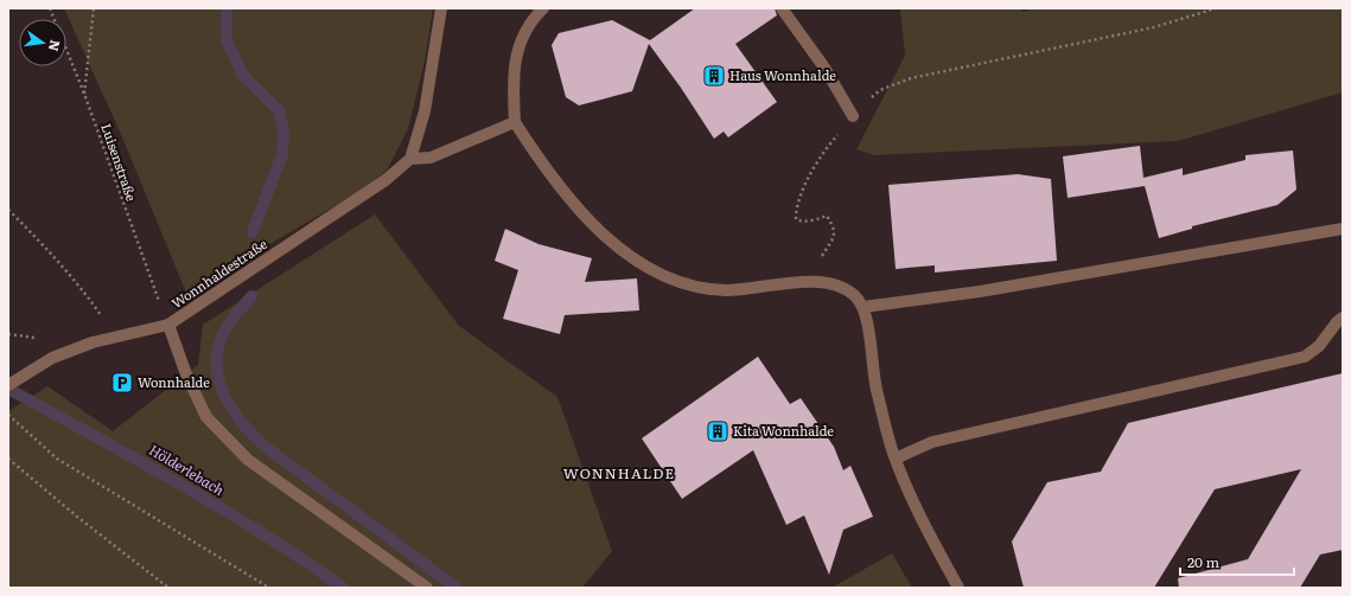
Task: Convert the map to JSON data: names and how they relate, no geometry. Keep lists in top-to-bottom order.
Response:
{
  "streets": {
    "street": ["Wonnhaldestraße"],
    "path": ["Luisenstraße"]
  },
  "crossings": [
    ["Luisenstraße", "Wonnhaldestraße"]
  ],
  "districts": ["WONNHALDE"],
  "water": ["Hölderlebach"],
  "places": {
    "building": ["Haus Wonnhalde", "Kita Wonnhalde"],
    "parking": ["Wonnhalde"]
  },
  "scale_bar": "20 m",
  "north": "right"
}
